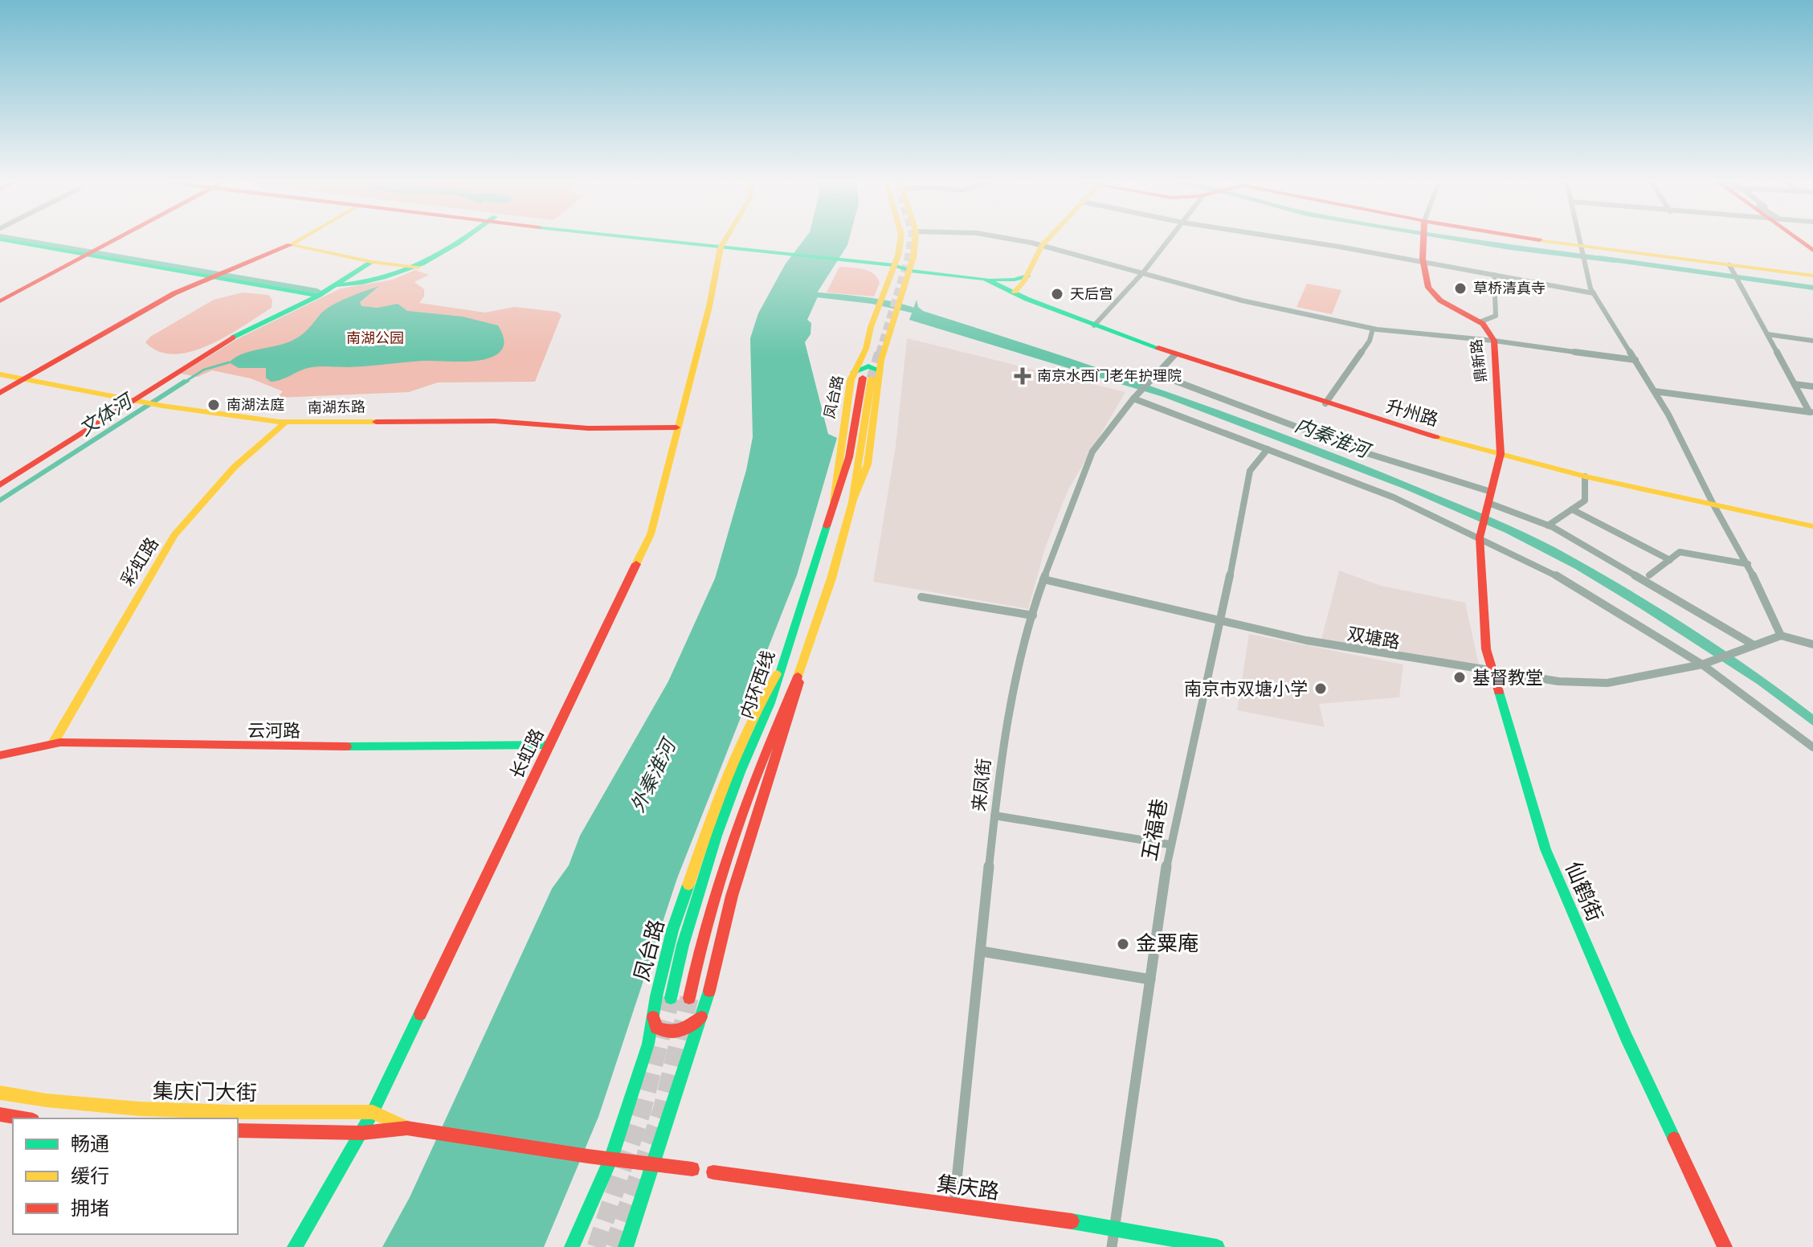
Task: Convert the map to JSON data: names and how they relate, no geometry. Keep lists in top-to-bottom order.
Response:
{
  "streets": {
    "main road": [
      "鼎新路",
      "凤台路",
      "南湖东路",
      "升州路",
      "彩虹路",
      "内环西线",
      "云河路",
      "长虹路",
      "仙鹤街",
      "集庆门大街",
      "集庆路"
    ],
    "street": ["双塘路", "来凤街", "五福巷"]
  },
  "crossings": [
    ["鼎新路", "升州路"],
    ["凤台路", "内环西线"],
    ["凤台路", "集庆门大街"],
    ["南湖东路", "彩虹路"],
    ["南湖东路", "长虹路"],
    ["彩虹路", "云河路"],
    ["双塘路", "来凤街"],
    ["双塘路", "五福巷"],
    ["双塘路", "仙鹤街"],
    ["云河路", "长虹路"],
    ["长虹路", "集庆门大街"],
    ["来凤街", "集庆路"],
    ["五福巷", "集庆路"]
  ],
  "water": ["文体河", "内秦淮河", "外秦淮河"],
  "parks": ["南湖公园"],
  "places": {
    "other": [
      "草桥清真寺",
      "天后宫",
      "南湖法庭",
      "基督教堂",
      "南京市双塘小学",
      "金粟庵"
    ],
    "health": ["南京水西门老年护理院"]
  },
  "legend": ["畅通", "缓行", "拥堵"]
}
